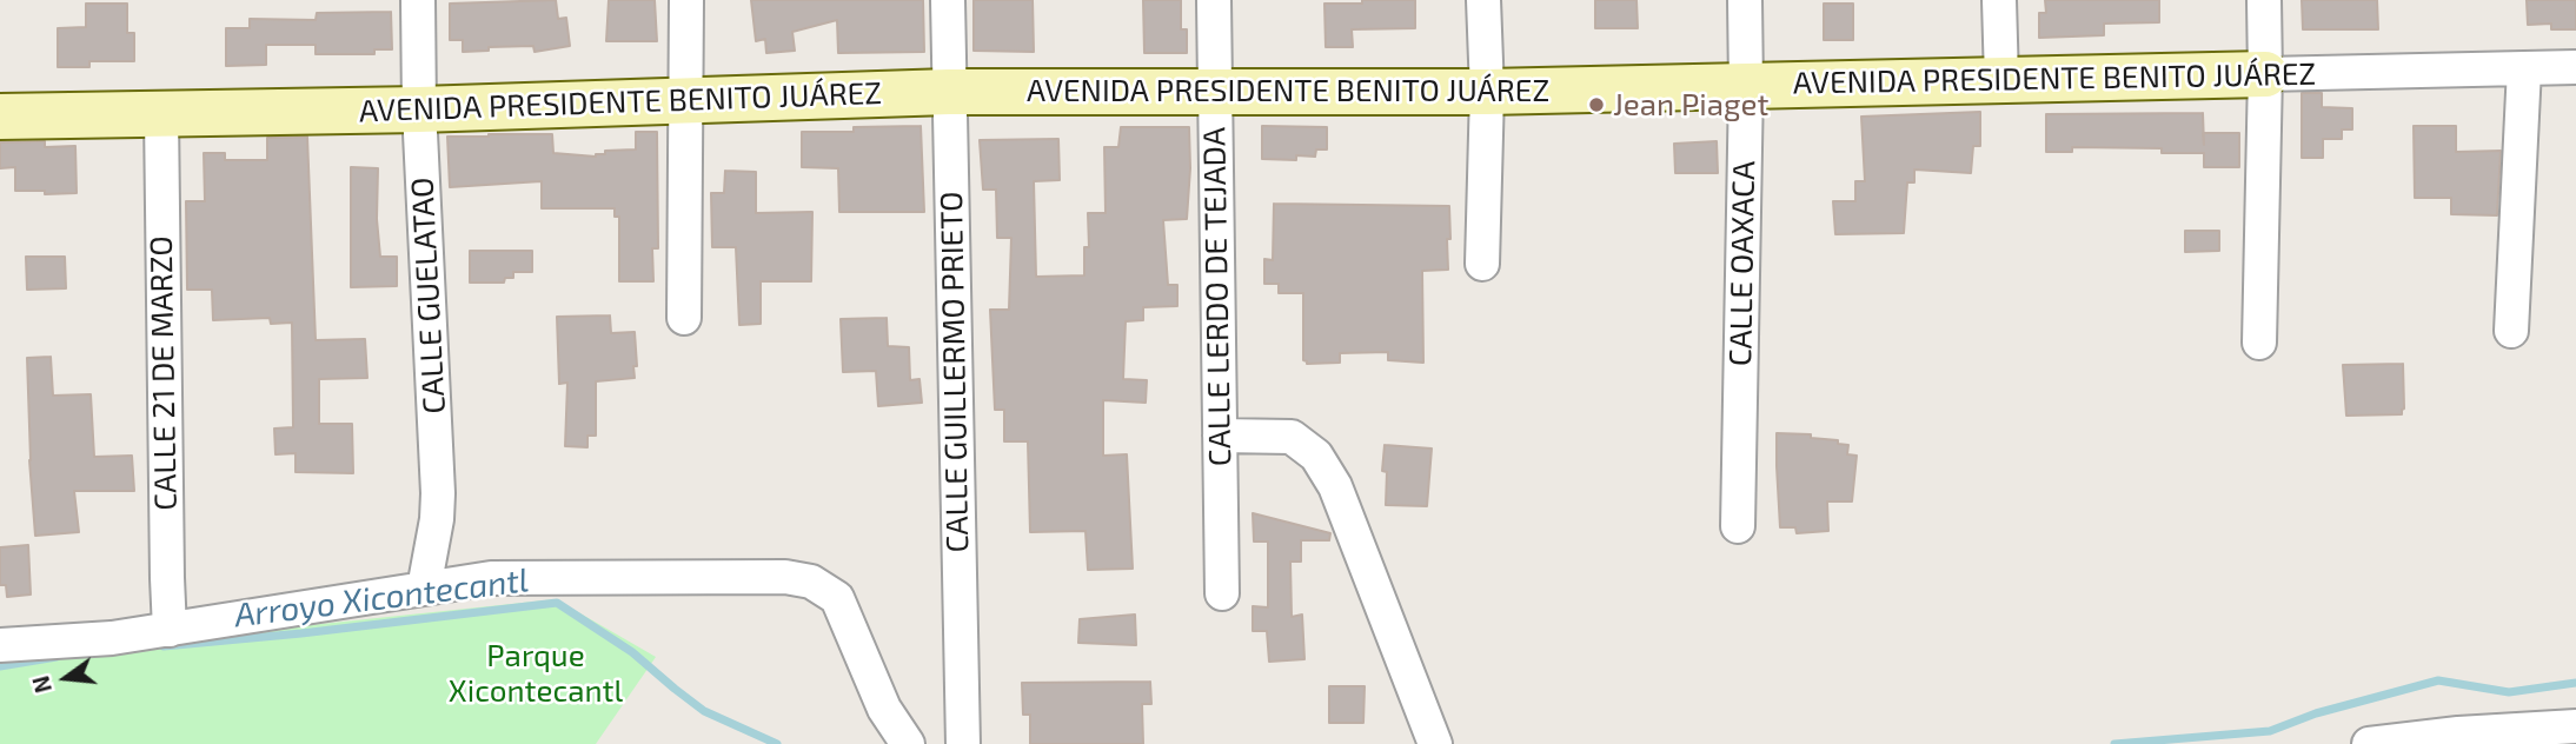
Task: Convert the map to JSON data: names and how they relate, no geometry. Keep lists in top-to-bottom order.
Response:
{
  "streets": {
    "street": [
      "AVENIDA PRESIDENTE BENITO JUÁREZ",
      "CALLE OAXACA",
      "CALLE GUELATAO",
      "CALLE LERDO DE TEJADA",
      "CALLE GUILLERMO PRIETO",
      "CALLE 21 DE MARZO"
    ]
  },
  "crossings": [
    ["AVENIDA PRESIDENTE BENITO JUÁREZ", "CALLE OAXACA"],
    ["AVENIDA PRESIDENTE BENITO JUÁREZ", "CALLE GUELATAO"],
    ["AVENIDA PRESIDENTE BENITO JUÁREZ", "CALLE LERDO DE TEJADA"],
    ["AVENIDA PRESIDENTE BENITO JUÁREZ", "CALLE GUILLERMO PRIETO"],
    ["AVENIDA PRESIDENTE BENITO JUÁREZ", "CALLE 21 DE MARZO"]
  ],
  "water": ["Arroyo Xicontecantl"],
  "parks": ["Parque Xicontecantl"],
  "places": ["Jean Piaget"],
  "north": "left"
}
